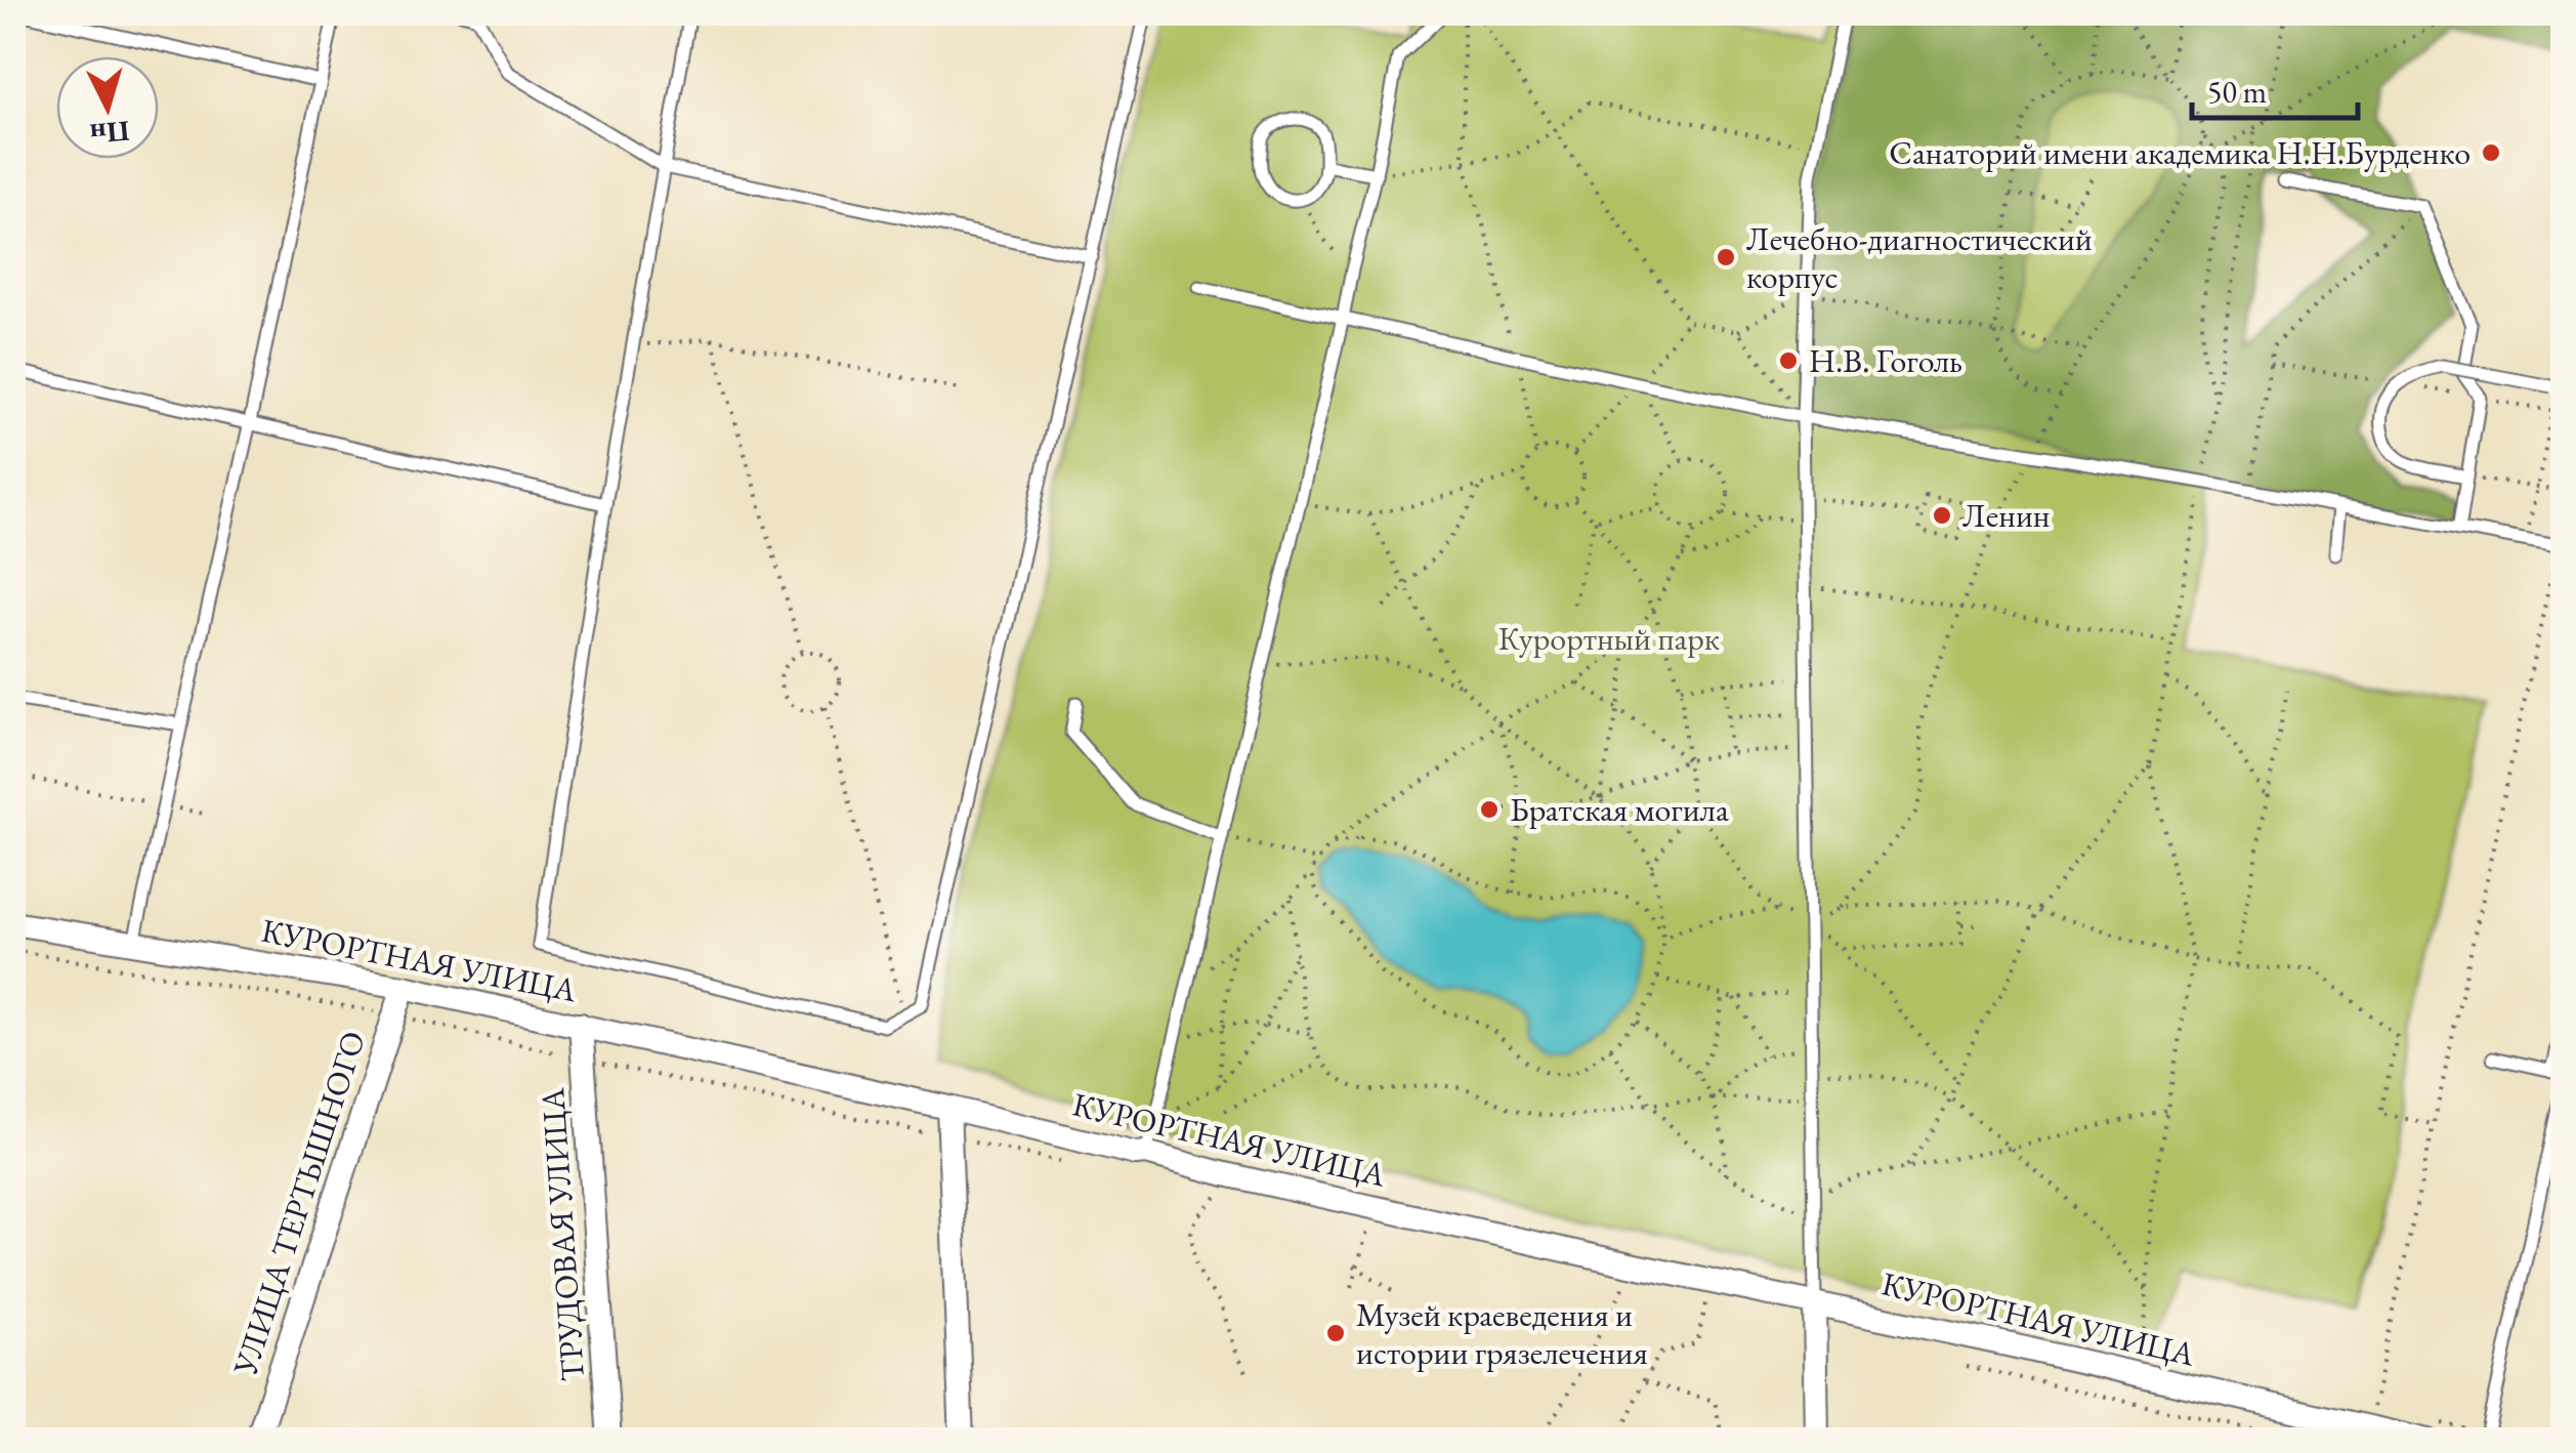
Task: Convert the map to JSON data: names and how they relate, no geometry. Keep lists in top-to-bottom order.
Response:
{
  "streets": {
    "street": ["КУРОРТНАЯ УЛИЦА", "УЛИЦА ТЕРТЫШНОГО", "ТРУДОВАЯ УЛИЦА"]
  },
  "crossings": [
    ["КУРОРТНАЯ УЛИЦА", "УЛИЦА ТЕРТЫШНОГО"],
    ["КУРОРТНАЯ УЛИЦА", "ТРУДОВАЯ УЛИЦА"]
  ],
  "parks": ["Курортный парк"],
  "places": [
    "Санаторий имени академика Н.Н.Бурденко",
    "Лечебно-диагностический корпус",
    "Н.В. Гоголь",
    "Ленин",
    "Братская могила",
    "Музей краеведения и истории грязелечения"
  ],
  "scale_bar": "50 m",
  "north": "bottom"
}
